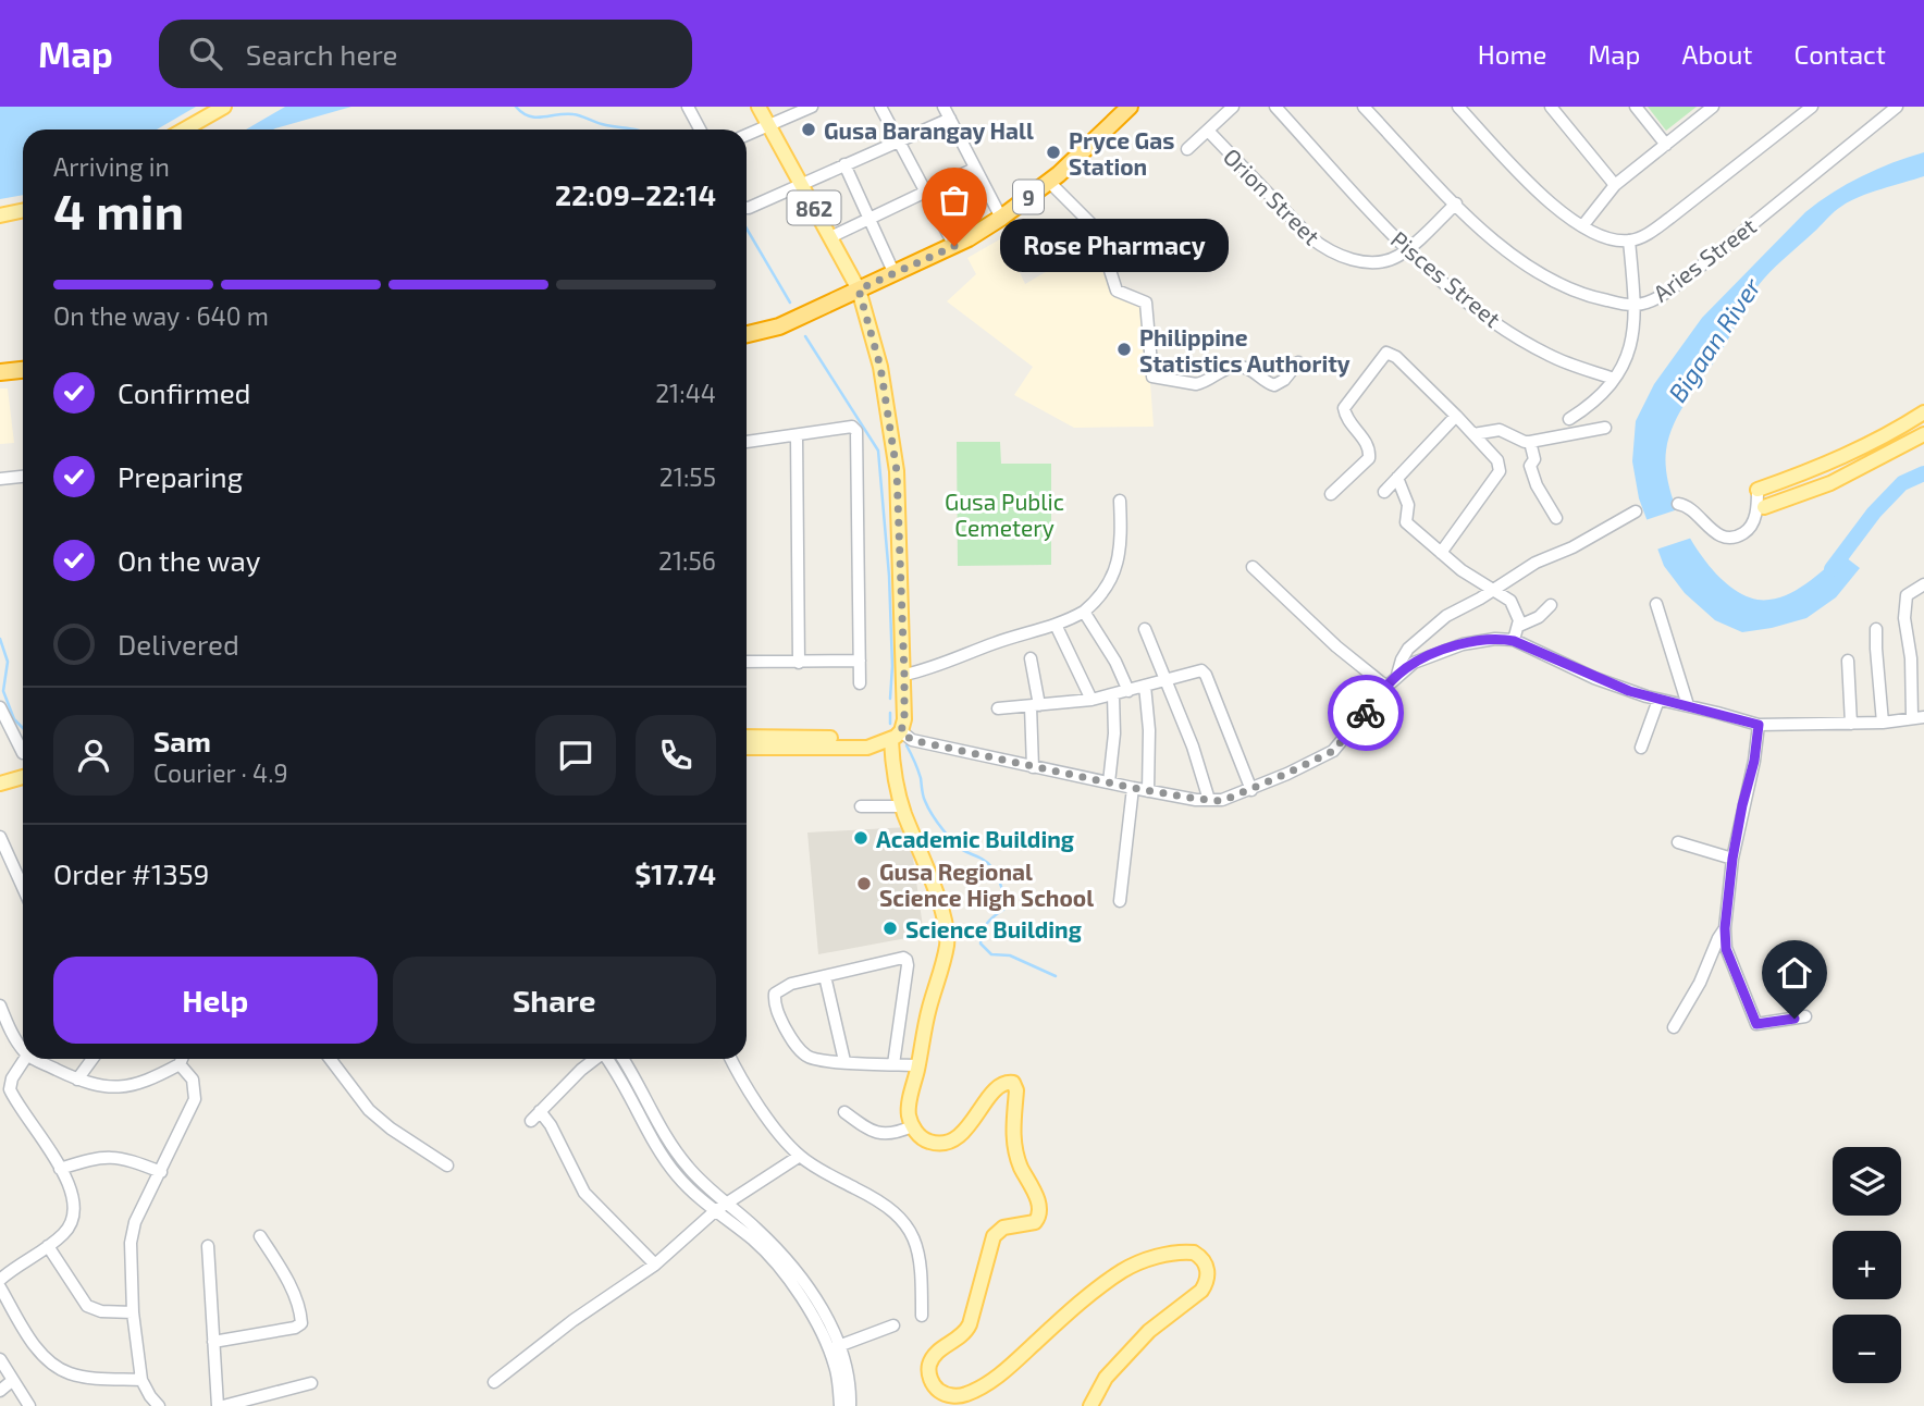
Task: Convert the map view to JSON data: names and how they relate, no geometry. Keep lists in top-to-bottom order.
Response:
{
  "streets": {
    "highway": ["9"],
    "main road": ["862"],
    "street": ["Orion Street", "Aries Street", "Pisces Street"]
  },
  "crossings": [
    ["Orion Street", "Aries Street"],
    ["Orion Street", "Pisces Street"],
    ["9", "862"]
  ],
  "water": ["Bigaan River"],
  "parks": ["Gusa Public Cemetery"],
  "places": [
    "Gusa Barangay Hall",
    "Pryce Gas Station",
    "Rose Pharmacy",
    "Philippine Statistics Authority",
    "Academic Building",
    "Gusa Regional Science High School",
    "Science Building"
  ],
  "page": {
    "header": "Map",
    "search": "Search here",
    "nav": [
      "Home",
      "Map",
      "About",
      "Contact"
    ],
    "heading": ["4 min", "Arriving in", "22:09–22:14"],
    "panel": [
      "Sam",
      "Courier · 4.9",
      "Order #1359",
      "$17.74"
    ],
    "bubble": "Rose Pharmacy",
    "bar": "On the way · 640 m",
    "list": [
      ["Confirmed", "21:44"],
      ["Preparing", "21:55"],
      ["On the way", "21:56"],
      "Delivered"
    ],
    "buttons": ["Help", "Share"],
    "map_buttons": ["+", "−"]
  }
}
